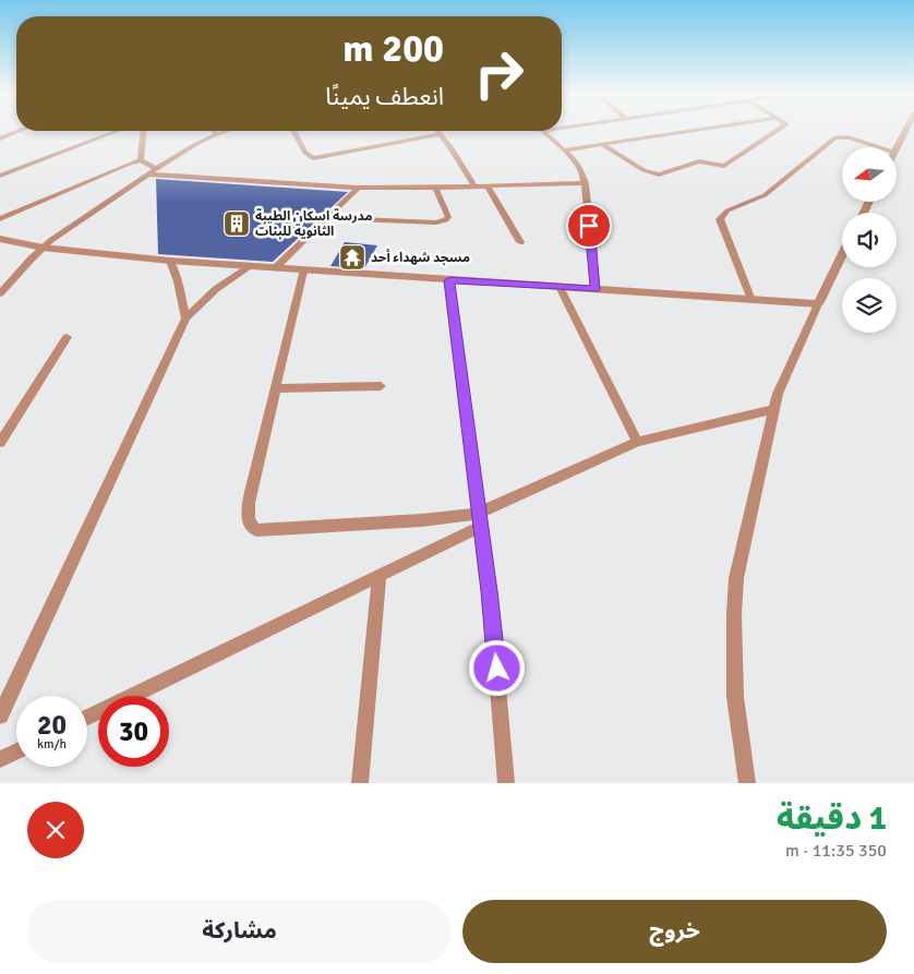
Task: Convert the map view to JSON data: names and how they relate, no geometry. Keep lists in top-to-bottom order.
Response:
{
  "places": {
    "building": ["مدرسة اسكان الطيبة الثانوية للبنات"],
    "temple": ["مسجد شهداء أحد"]
  },
  "north": "left",
  "page": {
    "turn": ["200 m", "انعطف يمينًا"],
    "speed": "20 km/h",
    "limit": "30",
    "heading": ["1 دقيقة", "350 m · 11:35"],
    "buttons": ["خروج", "مشاركة"]
  }
}
